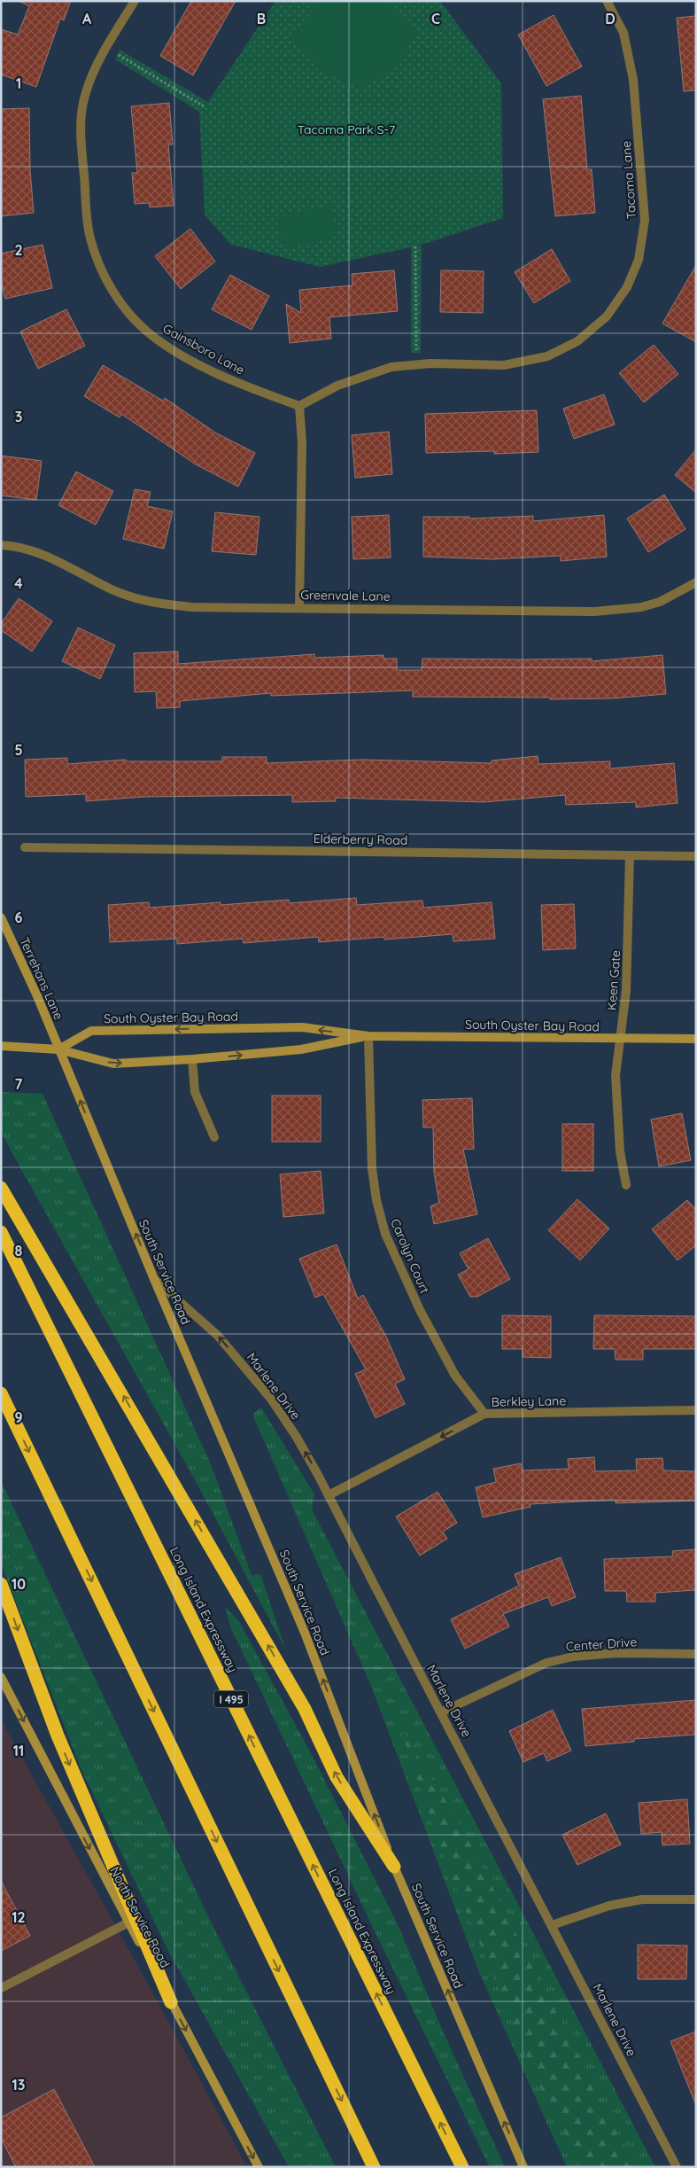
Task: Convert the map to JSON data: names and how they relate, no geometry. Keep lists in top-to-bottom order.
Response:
{
  "streets": {
    "highway": ["Long Island Expressway", "I 495"],
    "main road": [
      "Terrehans Lane",
      "South Oyster Bay Road",
      "South Service Road",
      "North Service Road"
    ],
    "street": [
      "Tacoma Lane",
      "Gainsboro Lane",
      "Greenvale Lane",
      "Elderberry Road",
      "Keen Gate",
      "Carolyn Court",
      "Marlene Drive",
      "Berkley Lane",
      "Center Drive"
    ]
  },
  "crossings": [
    ["Tacoma Lane", "Gainsboro Lane"],
    ["Elderberry Road", "Keen Gate"],
    ["Terrehans Lane", "South Oyster Bay Road"],
    ["Terrehans Lane", "South Service Road"],
    ["Keen Gate", "South Oyster Bay Road"],
    ["South Oyster Bay Road", "Carolyn Court"],
    ["South Oyster Bay Road", "South Service Road"],
    ["Carolyn Court", "Berkley Lane"],
    ["South Service Road", "Marlene Drive"],
    ["Marlene Drive", "Berkley Lane"],
    ["Marlene Drive", "Center Drive"]
  ],
  "one_way": ["South Service Road", "Berkley Lane", "North Service Road"],
  "parks": ["Tacoma Park S-7"],
  "grid": {
    "columns": [
      "A",
      "B",
      "C",
      "D"
    ],
    "rows": [
      "1",
      "2",
      "3",
      "4",
      "5",
      "6",
      "7",
      "8",
      "9",
      "10",
      "11",
      "12",
      "13"
    ]
  }
}
